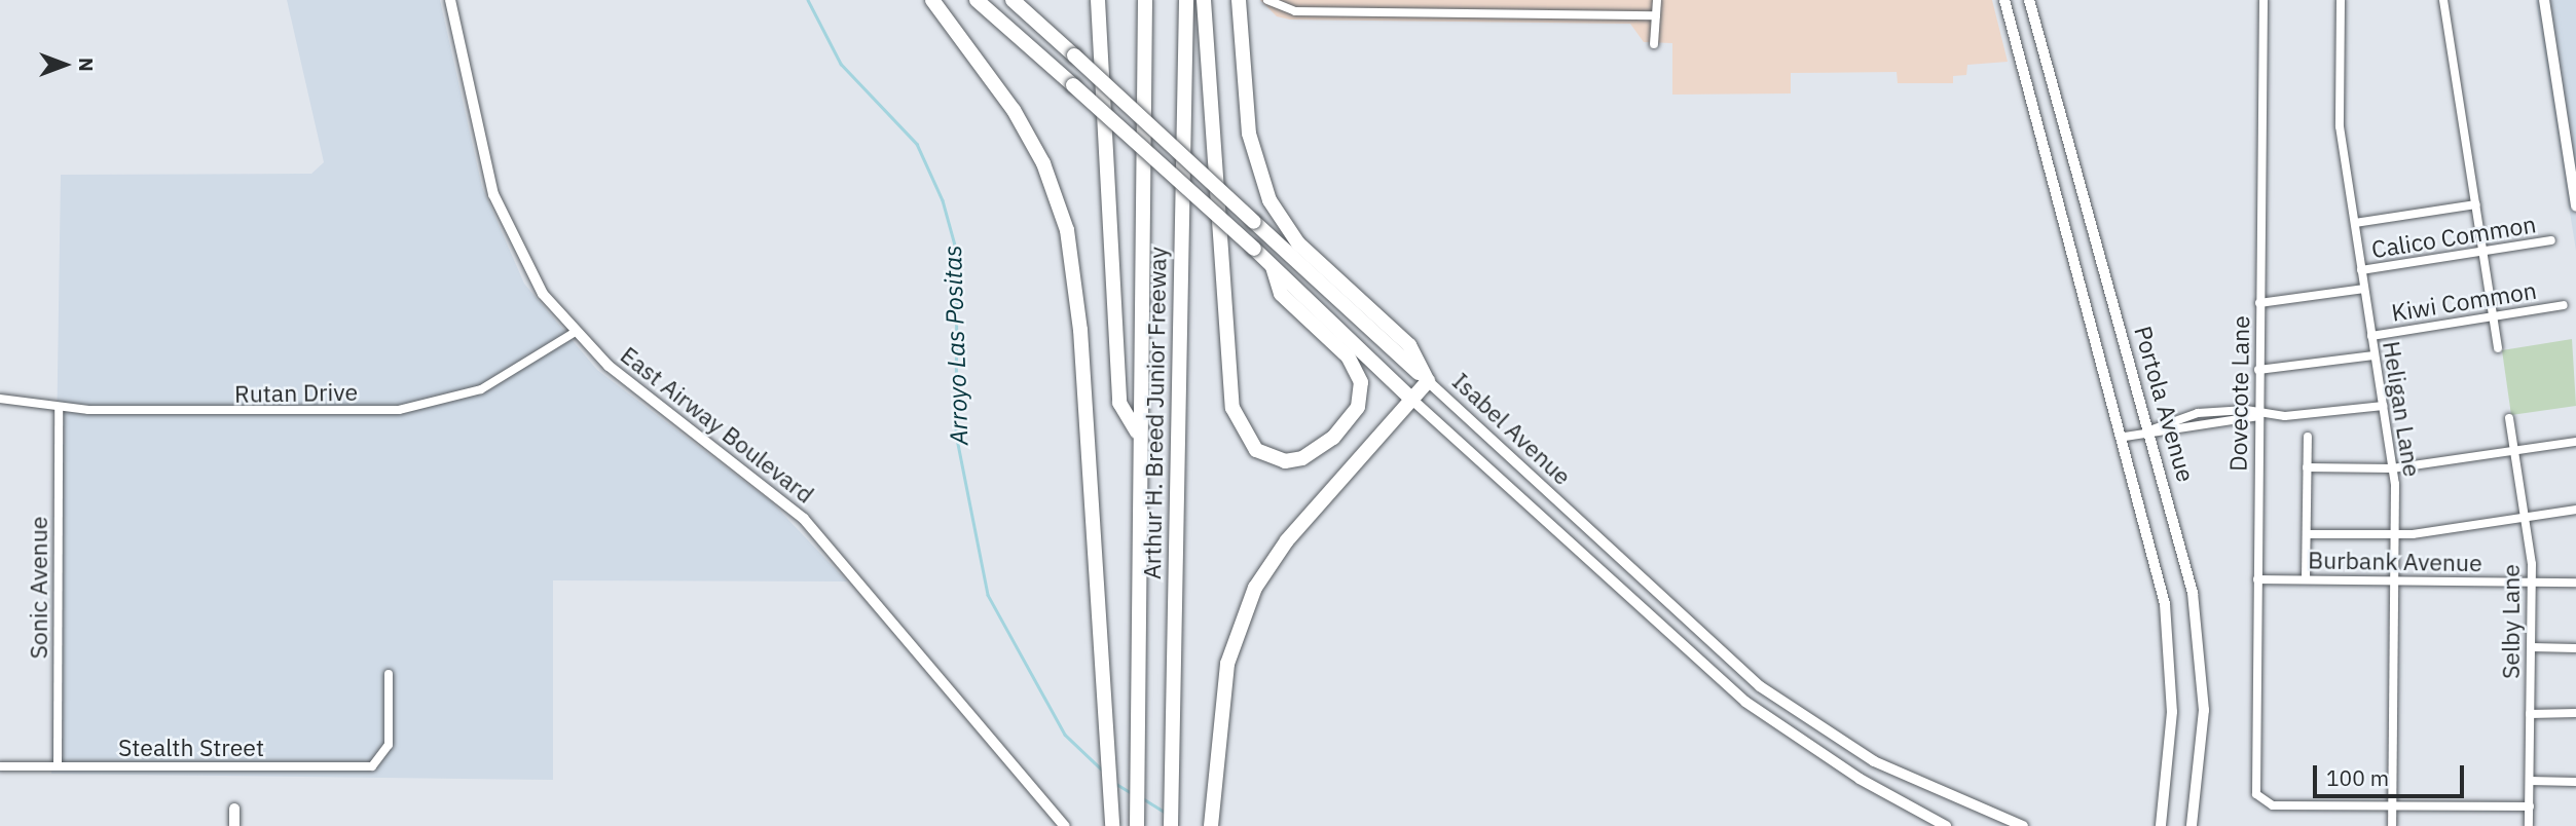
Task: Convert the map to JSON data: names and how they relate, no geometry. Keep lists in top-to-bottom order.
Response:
{
  "streets": {
    "highway": ["Arthur H. Breed Junior Freeway", "Isabel Avenue"],
    "main road": ["Portola Avenue", "East Airway Boulevard"],
    "street": [
      "Calico Common",
      "Kiwi Common",
      "Rutan Drive",
      "Dovecote Lane",
      "Heligan Lane",
      "Burbank Avenue",
      "Sonic Avenue",
      "Selby Lane",
      "Stealth Street"
    ]
  },
  "crossings": [
    ["Calico Common", "Heligan Lane"],
    ["Kiwi Common", "Heligan Lane"],
    ["Rutan Drive", "East Airway Boulevard"],
    ["Rutan Drive", "Sonic Avenue"],
    ["Dovecote Lane", "Heligan Lane"],
    ["Dovecote Lane", "Burbank Avenue"],
    ["Heligan Lane", "Burbank Avenue"],
    ["Burbank Avenue", "Selby Lane"],
    ["Sonic Avenue", "Stealth Street"]
  ],
  "water": ["Arroyo Las Positas"],
  "scale_bar": "100 m",
  "north": "right"
}
